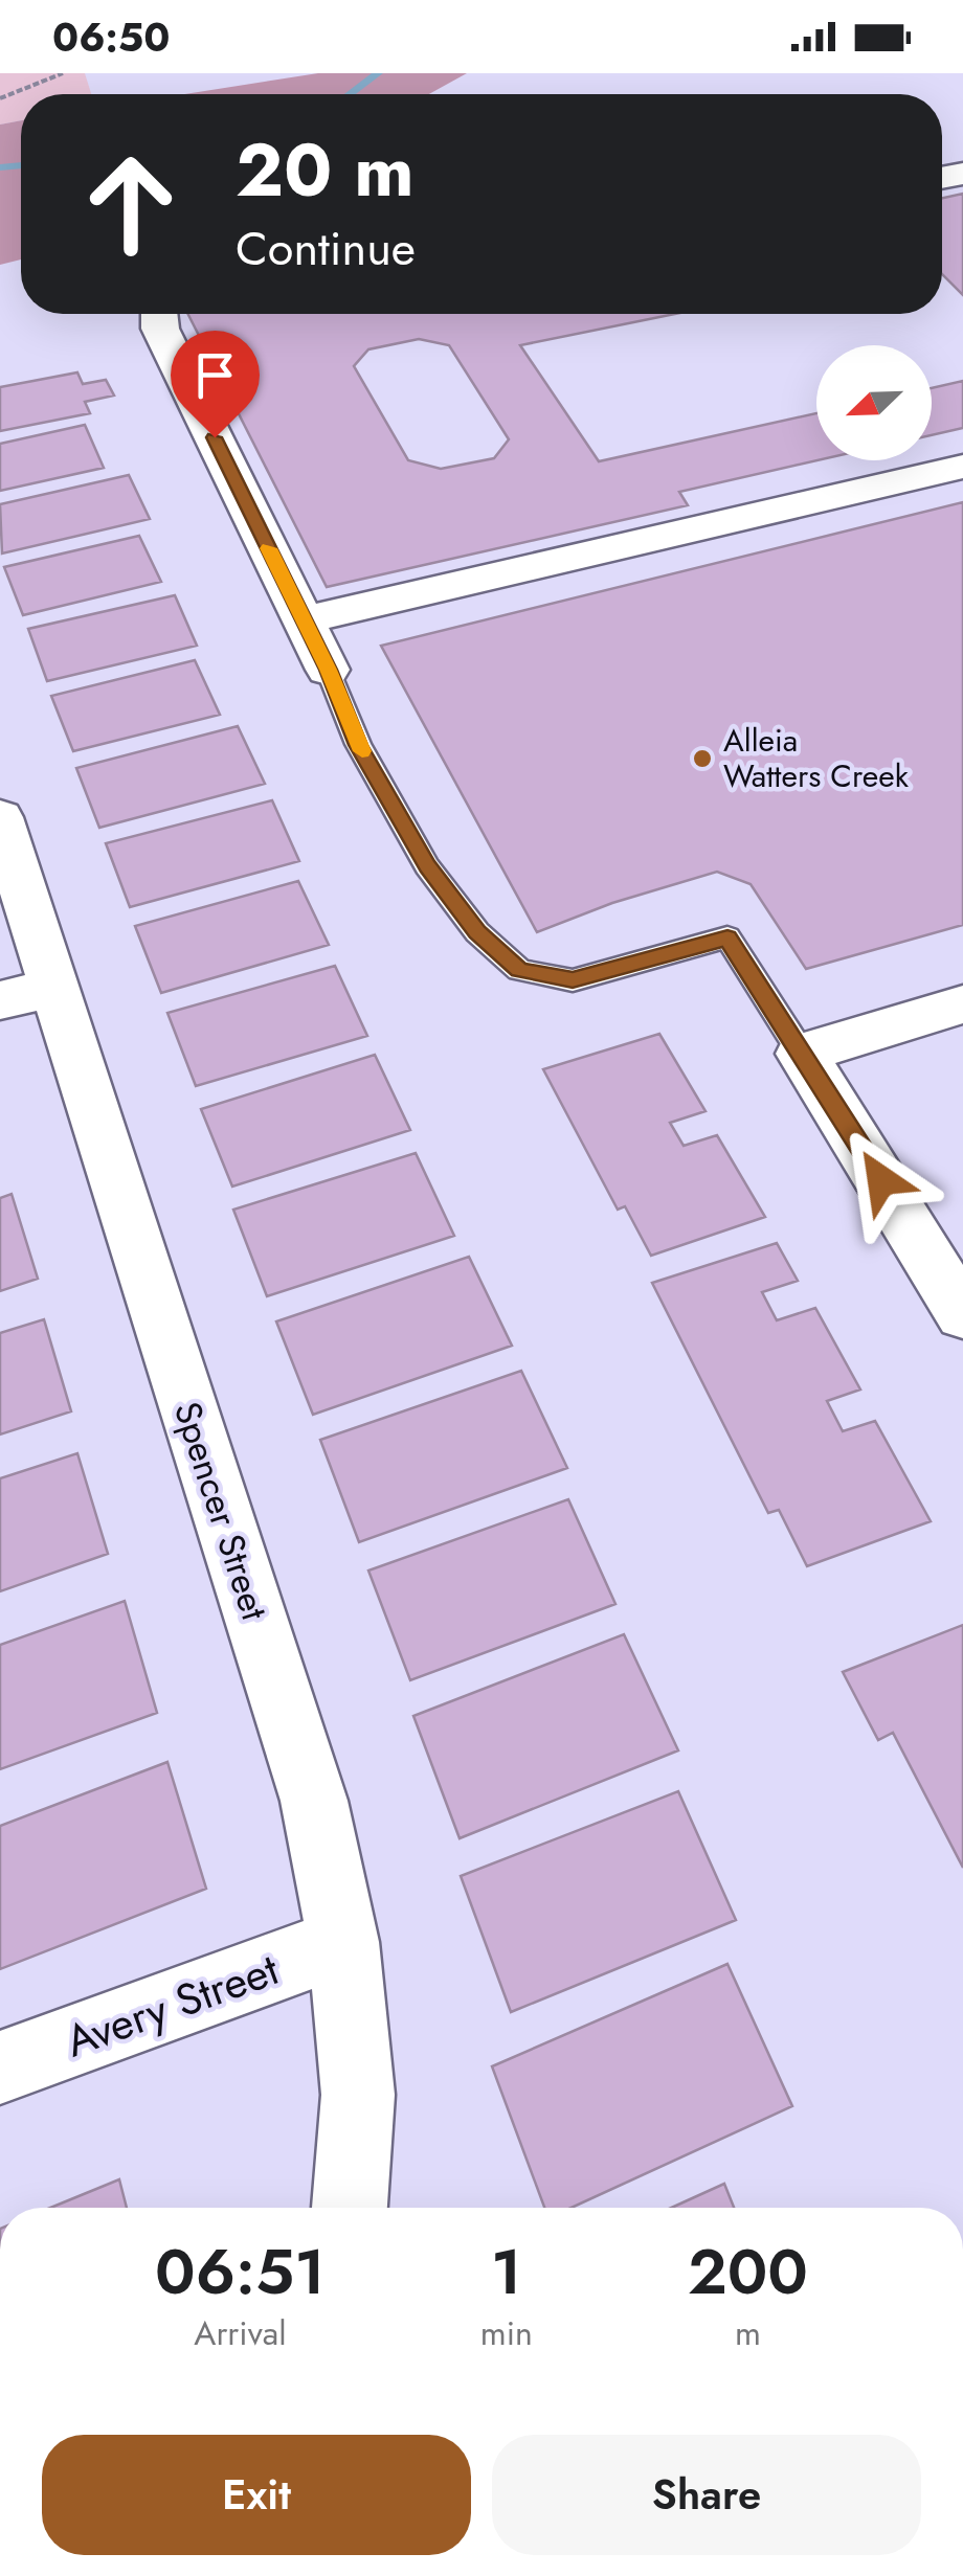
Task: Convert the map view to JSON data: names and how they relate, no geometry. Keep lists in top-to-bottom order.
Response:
{
  "streets": {
    "street": ["Spencer Street", "Avery Street"]
  },
  "crossings": [
    ["Spencer Street", "Avery Street"]
  ],
  "places": ["Alleia Watters Creek"],
  "north": "bottom left",
  "page": {
    "status": "06:50",
    "turn": ["20 m", "Continue"],
    "eta": [
      "06:51",
      "Arrival",
      "1",
      "min",
      "200",
      "m"
    ],
    "buttons": ["Exit", "Share"]
  }
}
